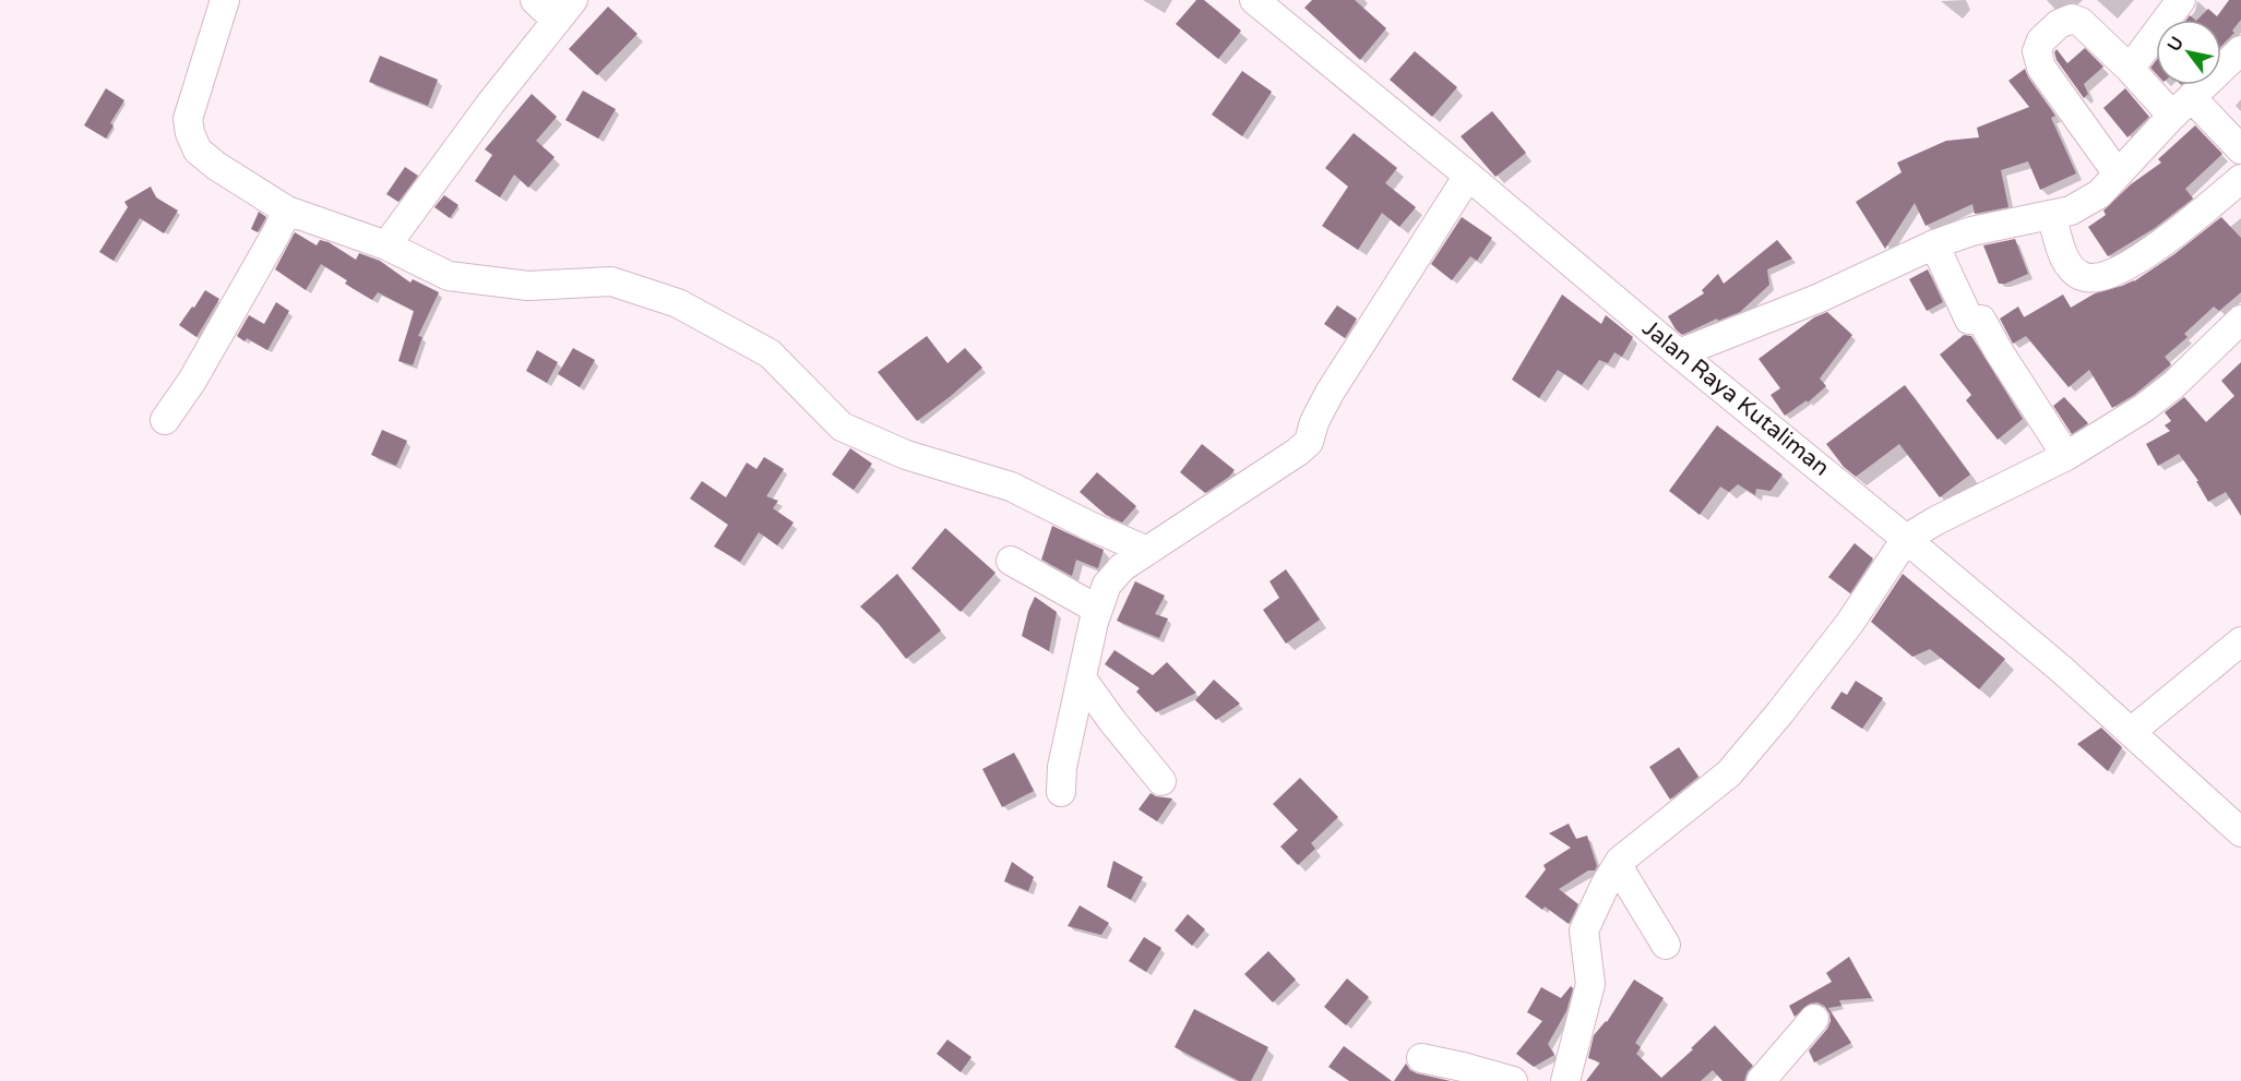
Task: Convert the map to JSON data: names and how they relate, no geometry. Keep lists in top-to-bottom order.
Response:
{
  "streets": {
    "street": ["Jalan Raya Kutaliman"]
  },
  "north": "top left"
}
